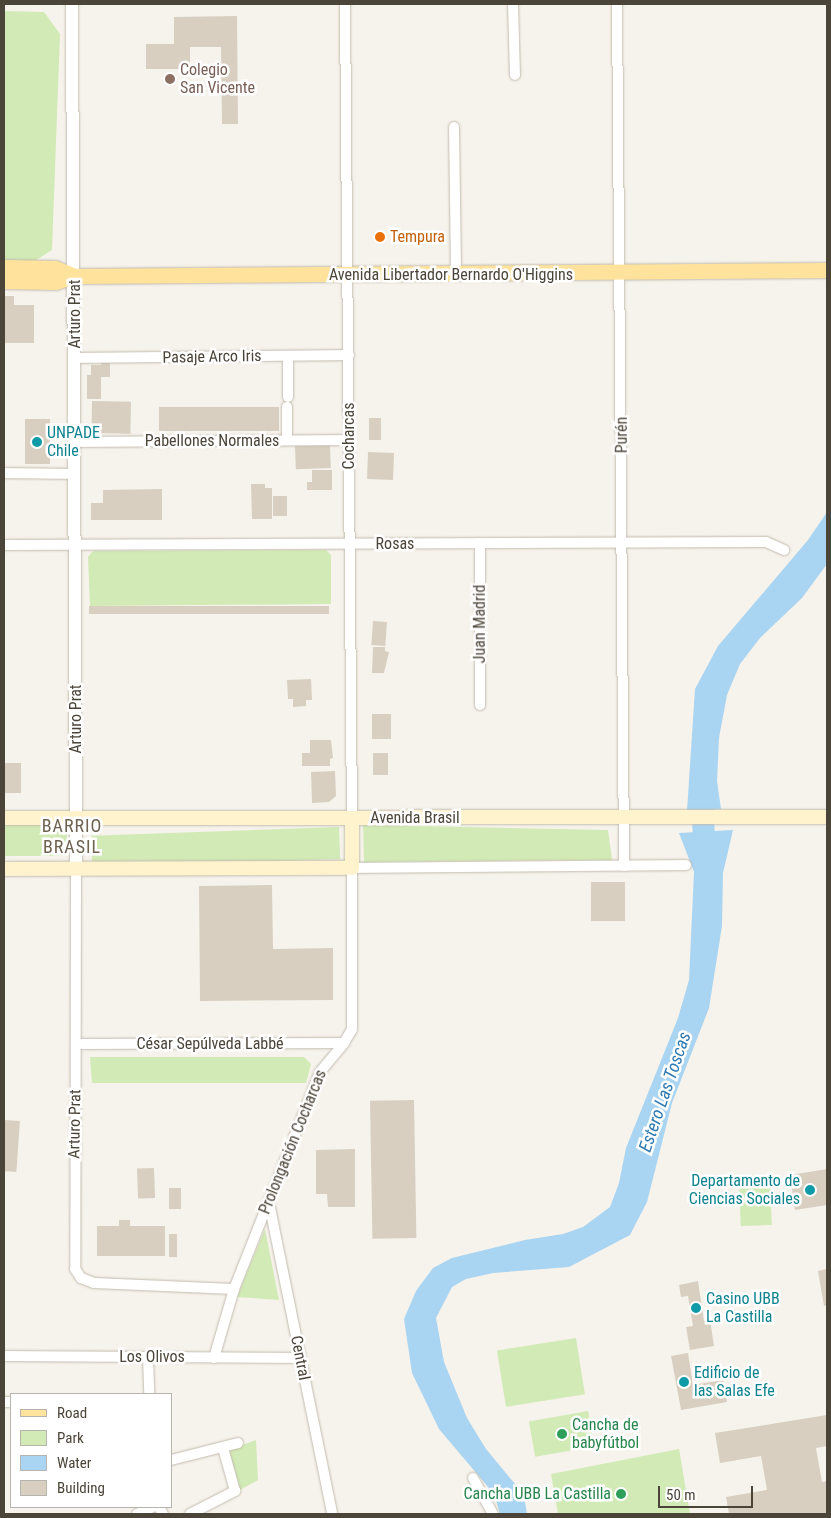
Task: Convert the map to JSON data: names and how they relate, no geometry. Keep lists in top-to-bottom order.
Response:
{
  "streets": {
    "main road": ["Avenida Libertador Bernardo O'Higgins", "Cocharcas", "Avenida Brasil"],
    "street": [
      "Arturo Prat",
      "Pasaje Arco Iris",
      "Purén",
      "Pabellones Normales",
      "Rosas",
      "Juan Madrid",
      "César Sepúlveda Labbé",
      "Prolongación Cocharcas",
      "Los Olivos",
      "Central"
    ]
  },
  "crossings": [
    ["Avenida Libertador Bernardo O'Higgins", "Arturo Prat"],
    ["Avenida Libertador Bernardo O'Higgins", "Purén"],
    ["Avenida Libertador Bernardo O'Higgins", "Cocharcas"],
    ["Arturo Prat", "Pasaje Arco Iris"],
    ["Arturo Prat", "Pabellones Normales"],
    ["Arturo Prat", "Rosas"],
    ["Arturo Prat", "Avenida Brasil"],
    ["Arturo Prat", "César Sepúlveda Labbé"],
    ["Arturo Prat", "Prolongación Cocharcas"],
    ["Pasaje Arco Iris", "Cocharcas"],
    ["Purén", "Rosas"],
    ["Purén", "Avenida Brasil"],
    ["Cocharcas", "Pabellones Normales"],
    ["Cocharcas", "Rosas"],
    ["Cocharcas", "Avenida Brasil"],
    ["Cocharcas", "Prolongación Cocharcas"],
    ["Rosas", "Juan Madrid"],
    ["César Sepúlveda Labbé", "Prolongación Cocharcas"],
    ["Prolongación Cocharcas", "Los Olivos"],
    ["Prolongación Cocharcas", "Central"],
    ["Los Olivos", "Central"]
  ],
  "districts": ["BARRIO BRASIL"],
  "water": ["Estero Las Toscas"],
  "places": [
    "Colegio San Vicente",
    "Tempura",
    "UNPADE Chile",
    "Departamento de Ciencias Sociales",
    "Casino UBB La Castilla",
    "Edificio de las Salas Efe",
    "Cancha de babyfútbol",
    "Cancha UBB La Castilla"
  ],
  "legend": [
    "Road",
    "Park",
    "Water",
    "Building"
  ],
  "scale_bar": "50 m"
}
